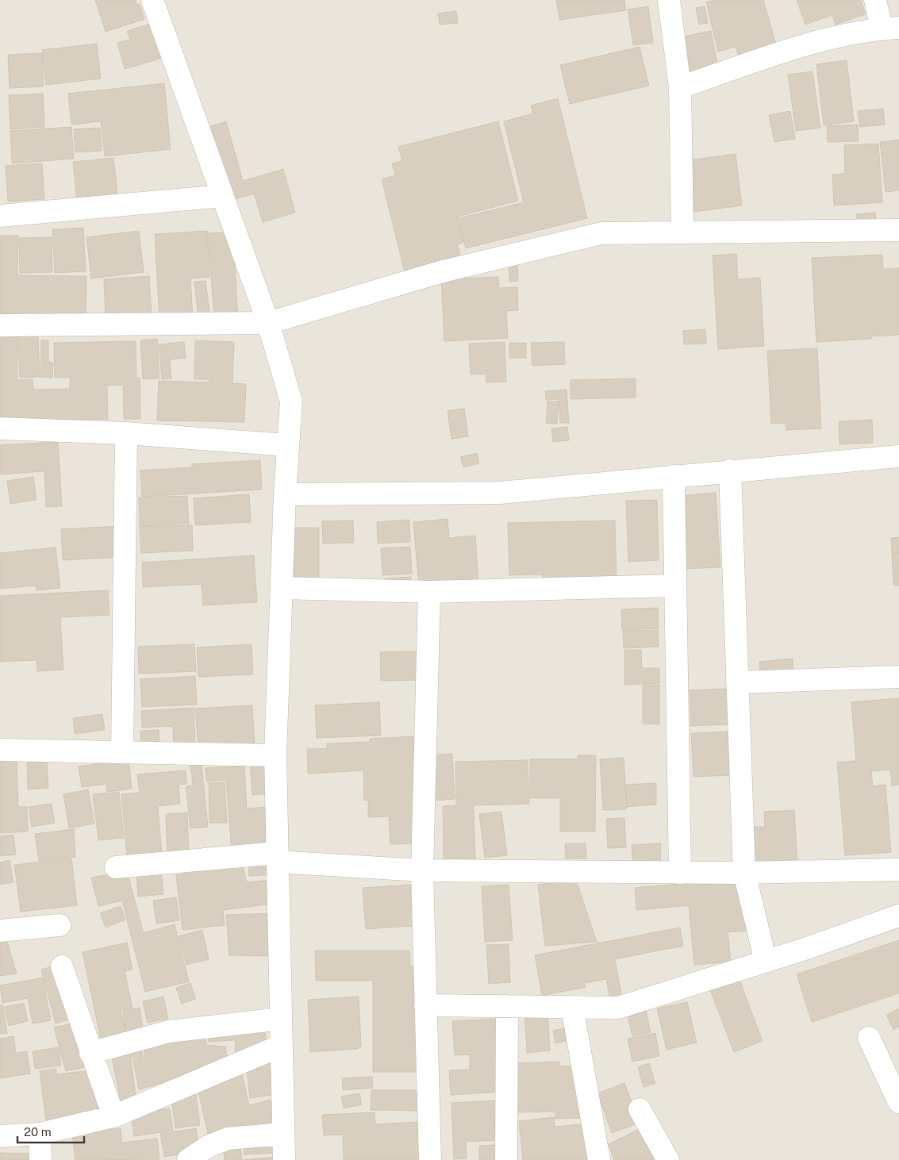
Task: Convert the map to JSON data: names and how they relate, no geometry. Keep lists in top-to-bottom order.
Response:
{
  "scale_bar": "20 m"
}
